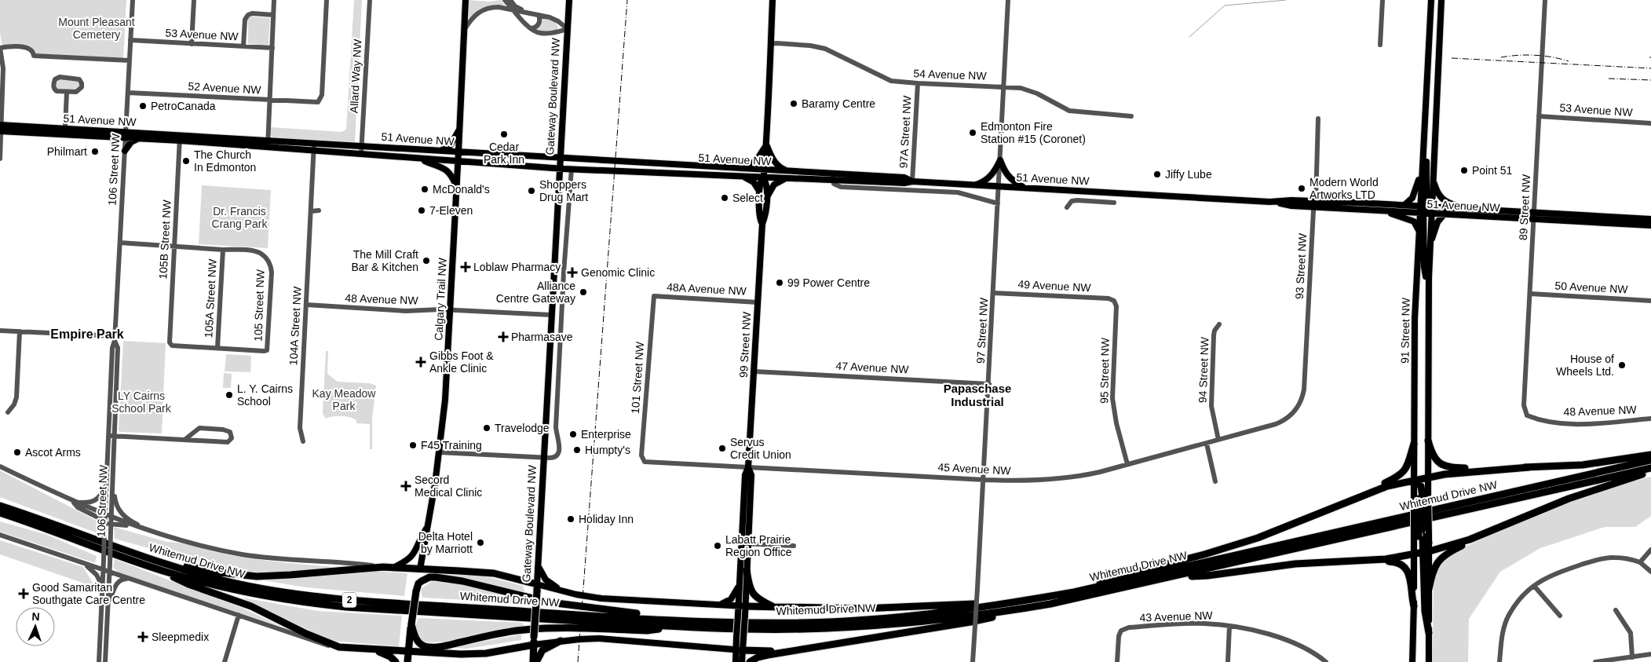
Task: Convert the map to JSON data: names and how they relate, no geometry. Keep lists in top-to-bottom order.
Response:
{
  "streets": {
    "highway": [
      "Gateway Boulevard NW",
      "Calgary Trail NW",
      "Whitemud Drive NW",
      "2"
    ],
    "main road": ["51 Avenue NW", "91 Street NW", "99 Street NW"],
    "street": [
      "53 Avenue NW",
      "54 Avenue NW",
      "Allard Way NW",
      "52 Avenue NW",
      "97A Street NW",
      "106 Street NW",
      "89 Street NW",
      "105B Street NW",
      "93 Street NW",
      "49 Avenue NW",
      "50 Avenue NW",
      "48A Avenue NW",
      "105A Street NW",
      "48 Avenue NW",
      "105 Street NW",
      "104A Street NW",
      "97 Street NW",
      "47 Avenue NW",
      "94 Street NW",
      "95 Street NW",
      "101 Street NW",
      "45 Avenue NW",
      "43 Avenue NW"
    ]
  },
  "crossings": [
    ["53 Avenue NW", "106 Street NW"],
    ["53 Avenue NW", "89 Street NW"],
    ["54 Avenue NW", "97A Street NW"],
    ["54 Avenue NW", "97 Street NW"],
    ["54 Avenue NW", "99 Street NW"],
    ["Allard Way NW", "51 Avenue NW"],
    ["52 Avenue NW", "106 Street NW"],
    ["Gateway Boulevard NW", "51 Avenue NW"],
    ["Gateway Boulevard NW", "48 Avenue NW"],
    ["51 Avenue NW", "97A Street NW"],
    ["51 Avenue NW", "106 Street NW"],
    ["51 Avenue NW", "89 Street NW"],
    ["51 Avenue NW", "105B Street NW"],
    ["51 Avenue NW", "93 Street NW"],
    ["51 Avenue NW", "Calgary Trail NW"],
    ["51 Avenue NW", "104A Street NW"],
    ["51 Avenue NW", "97 Street NW"],
    ["51 Avenue NW", "91 Street NW"],
    ["51 Avenue NW", "99 Street NW"],
    ["89 Street NW", "50 Avenue NW"],
    ["89 Street NW", "48 Avenue NW"],
    ["105B Street NW", "105A Street NW"],
    ["105B Street NW", "105 Street NW"],
    ["93 Street NW", "45 Avenue NW"],
    ["49 Avenue NW", "97 Street NW"],
    ["49 Avenue NW", "95 Street NW"],
    ["48A Avenue NW", "99 Street NW"],
    ["48A Avenue NW", "101 Street NW"],
    ["105A Street NW", "105 Street NW"],
    ["48 Avenue NW", "Calgary Trail NW"],
    ["48 Avenue NW", "104A Street NW"],
    ["97 Street NW", "47 Avenue NW"],
    ["97 Street NW", "45 Avenue NW"],
    ["99 Street NW", "47 Avenue NW"],
    ["99 Street NW", "45 Avenue NW"],
    ["94 Street NW", "45 Avenue NW"],
    ["95 Street NW", "45 Avenue NW"],
    ["101 Street NW", "45 Avenue NW"]
  ],
  "districts": ["Empire Park", "Papaschase Industrial"],
  "parks": [
    "Mount Pleasant Cemetery",
    "Dr. Francis Crang Park",
    "Kay Meadow Park",
    "LY Cairns School Park"
  ],
  "places": {
    "other": [
      "Baramy Centre",
      "PetroCanada",
      "Edmonton Fire Station #15 (Coronet)",
      "Cedar Park Inn",
      "Philmart",
      "The Church In Edmonton",
      "Point 51",
      "Jiffy Lube",
      "Modern World Artworks LTD",
      "McDonald's",
      "Shoppers Drug Mart",
      "Select",
      "7-Eleven",
      "The Mill Craft Bar & Kitchen",
      "99 Power Centre",
      "Alliance Centre Gateway",
      "House of Wheels Ltd.",
      "L. Y. Cairns School",
      "Travelodge",
      "Enterprise",
      "F45 Training",
      "Servus Credit Union",
      "Humpty's",
      "Ascot Arms",
      "Holiday Inn",
      "Delta Hotel by Marriott",
      "Labatt Prairie Region Office"
    ],
    "health": [
      "Loblaw Pharmacy",
      "Genomic Clinic",
      "Pharmasave",
      "Gibbs Foot & Ankle Clinic",
      "Secord Medical Clinic",
      "Good Samaritan Southgate Care Centre",
      "Sleepmedix"
    ]
  },
  "north": "top"
}
